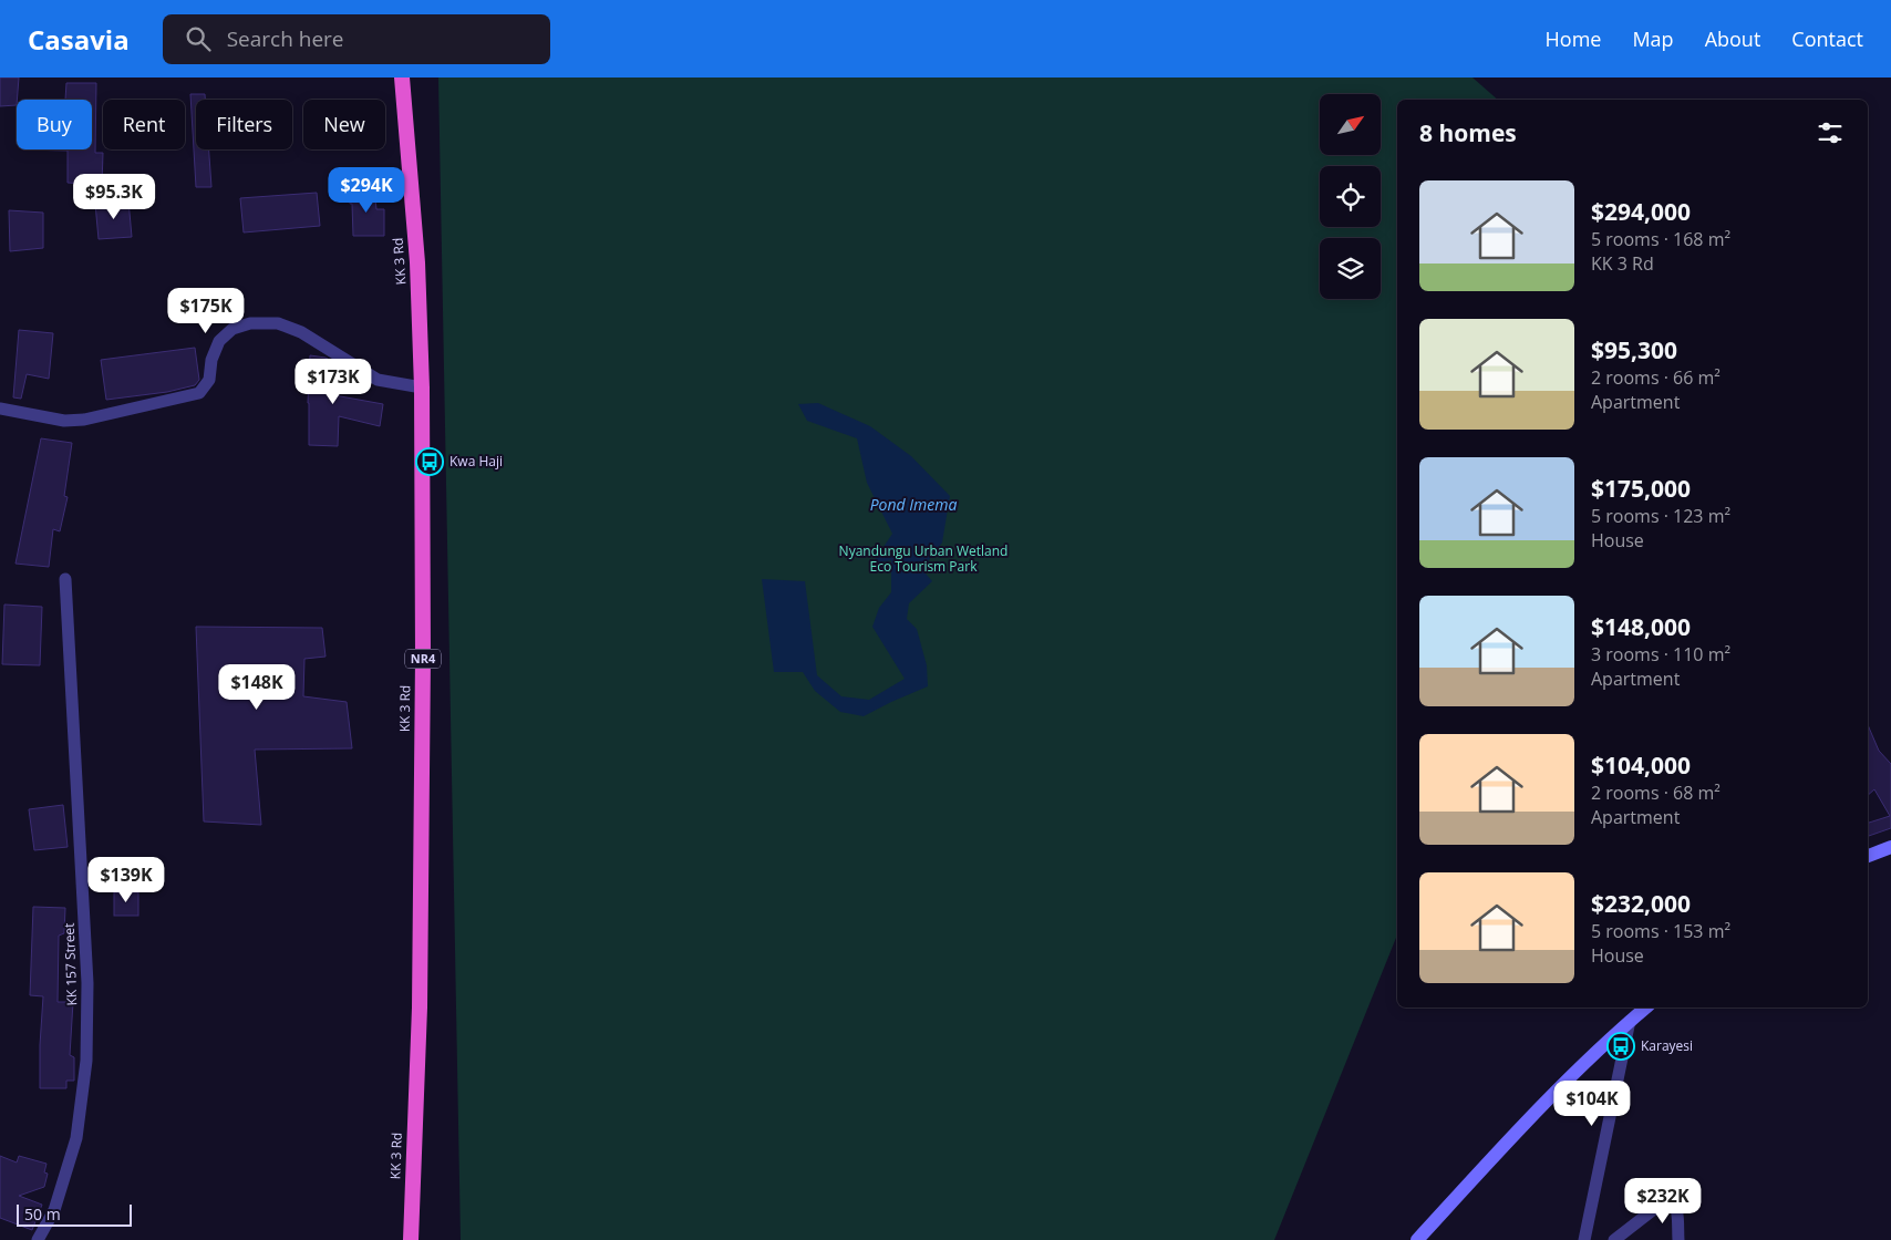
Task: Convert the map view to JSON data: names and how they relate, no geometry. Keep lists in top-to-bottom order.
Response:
{
  "streets": {
    "highway": ["KK 3 Rd", "NR4"],
    "street": ["KK 157 Street"]
  },
  "water": ["Pond Imema"],
  "parks": ["Nyandungu Urban Wetland Eco Tourism Park"],
  "places": {
    "bus stop": ["Kwa Haji", "Karayesi"]
  },
  "scale_bar": "50 m",
  "north": "top right",
  "page": {
    "header": "Casavia",
    "search": "Search here",
    "nav": [
      "Home",
      "Map",
      "About",
      "Contact"
    ],
    "chip": [
      "Buy",
      "Rent",
      "Filters",
      "New"
    ],
    "heading": "8 homes",
    "list": [
      {
        "name": "$294,000",
        "note": "5 rooms · 168 m² · KK 3 Rd"
      },
      {
        "name": "$95,300",
        "note": "2 rooms · 66 m² · Apartment"
      },
      {
        "name": "$175,000",
        "note": "5 rooms · 123 m² · House"
      },
      {
        "name": "$148,000",
        "note": "3 rooms · 110 m² · Apartment"
      },
      {
        "name": "$104,000",
        "note": "2 rooms · 68 m² · Apartment"
      },
      {
        "name": "$232,000",
        "note": "5 rooms · 153 m² · House"
      }
    ],
    "price": [
      "$294K",
      "$95.3K",
      "$175K",
      "$173K",
      "$148K",
      "$139K",
      "$104K",
      "$232K"
    ],
    "scale": "50 m"
  }
}
